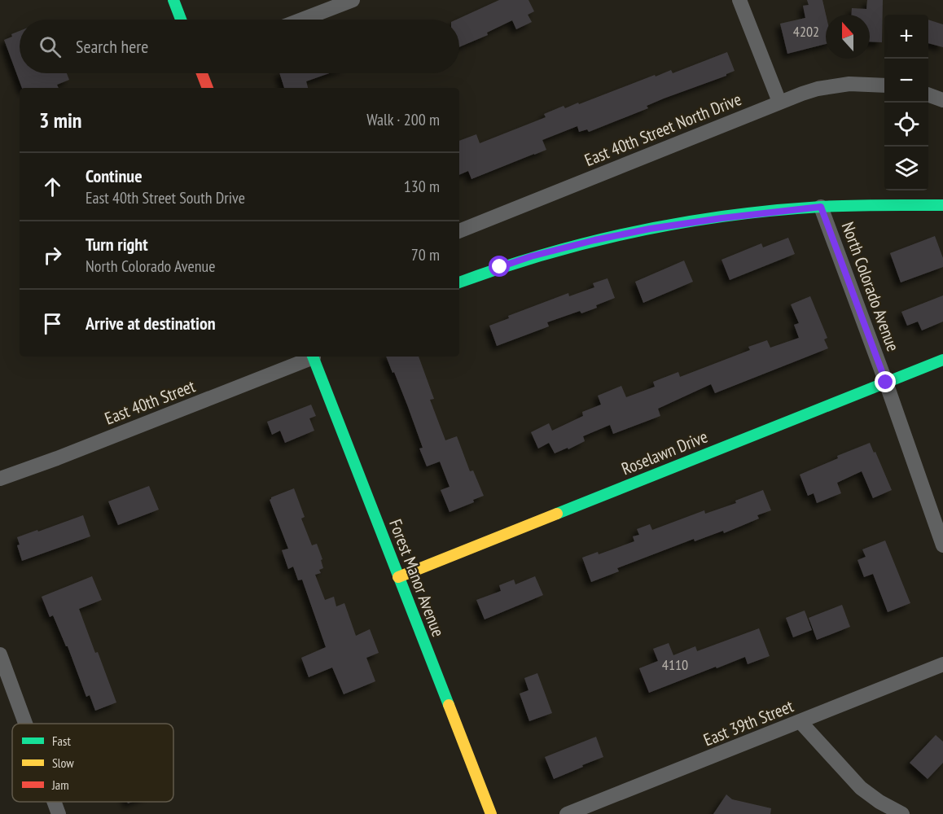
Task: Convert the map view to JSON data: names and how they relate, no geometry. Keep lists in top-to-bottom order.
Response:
{
  "streets": {
    "street": [
      "East 40th Street North Drive",
      "North Colorado Avenue",
      "East 40th Street",
      "Roselawn Drive",
      "Forest Manor Avenue",
      "East 39th Street"
    ]
  },
  "crossings": [
    ["North Colorado Avenue", "Roselawn Drive"],
    ["Roselawn Drive", "Forest Manor Avenue"]
  ],
  "house_numbers": ["4202", "4110"],
  "legend": ["Fast", "Slow", "Jam"],
  "north": "top",
  "page": {
    "map_buttons": ["+", "−"],
    "search": "Search here",
    "heading": ["3 min", "Walk · 200 m"],
    "list": [
      ["Continue", "East 40th Street South Drive", "130 m"],
      ["Turn right", "North Colorado Avenue", "70 m"],
      "Arrive at destination"
    ]
  }
}
